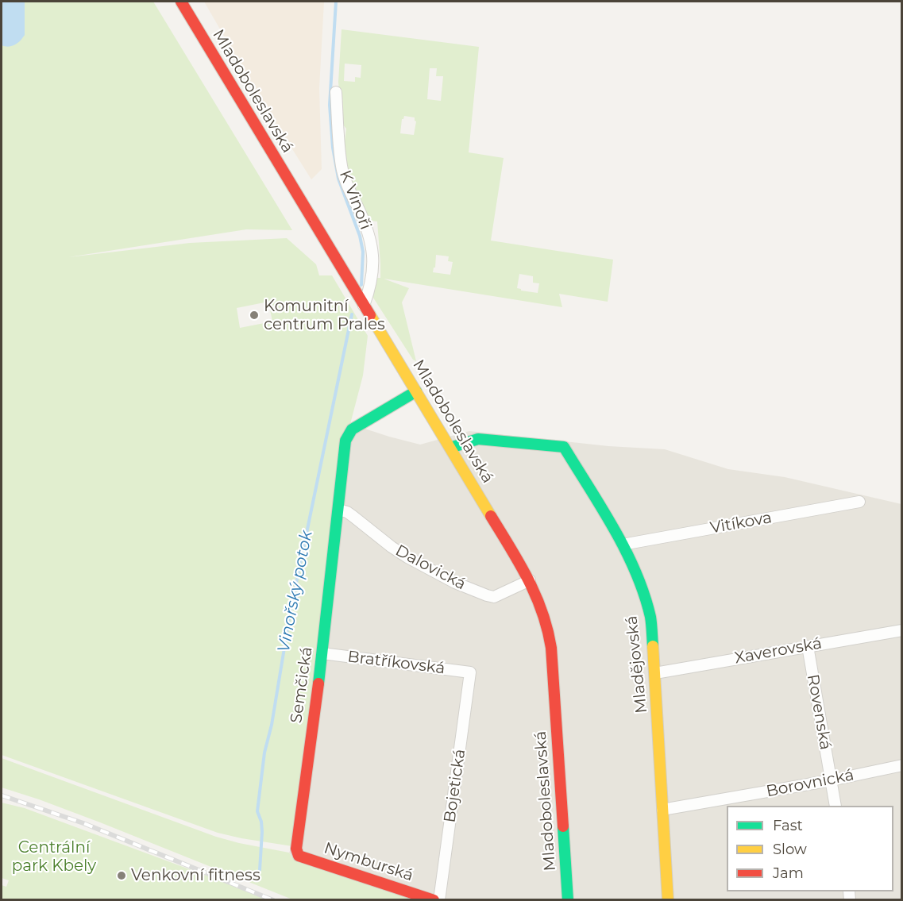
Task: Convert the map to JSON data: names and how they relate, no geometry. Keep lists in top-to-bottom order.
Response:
{
  "streets": {
    "street": [
      "Mladoboleslavská",
      "K Vinoři",
      "Vitíkova",
      "Dalovická",
      "Xaverovská",
      "Bratříkovská",
      "Mladějovská",
      "Semčická",
      "Rovenská",
      "Borovnická",
      "Bojetická",
      "Nymburská"
    ]
  },
  "crossings": [
    ["Mladoboleslavská", "K Vinoři"],
    ["Mladoboleslavská", "Dalovická"],
    ["Mladoboleslavská", "Mladějovská"],
    ["Mladoboleslavská", "Semčická"],
    ["Vitíkova", "Mladějovská"],
    ["Dalovická", "Semčická"],
    ["Xaverovská", "Mladějovská"],
    ["Xaverovská", "Rovenská"],
    ["Bratříkovská", "Semčická"],
    ["Bratříkovská", "Bojetická"],
    ["Mladějovská", "Borovnická"],
    ["Semčická", "Nymburská"],
    ["Rovenská", "Borovnická"]
  ],
  "water": ["Vinořský potok"],
  "parks": ["Centrální park Kbely"],
  "places": ["Komunitní centrum Prales", "Venkovní fitness"],
  "legend": ["Fast", "Slow", "Jam"]
}
